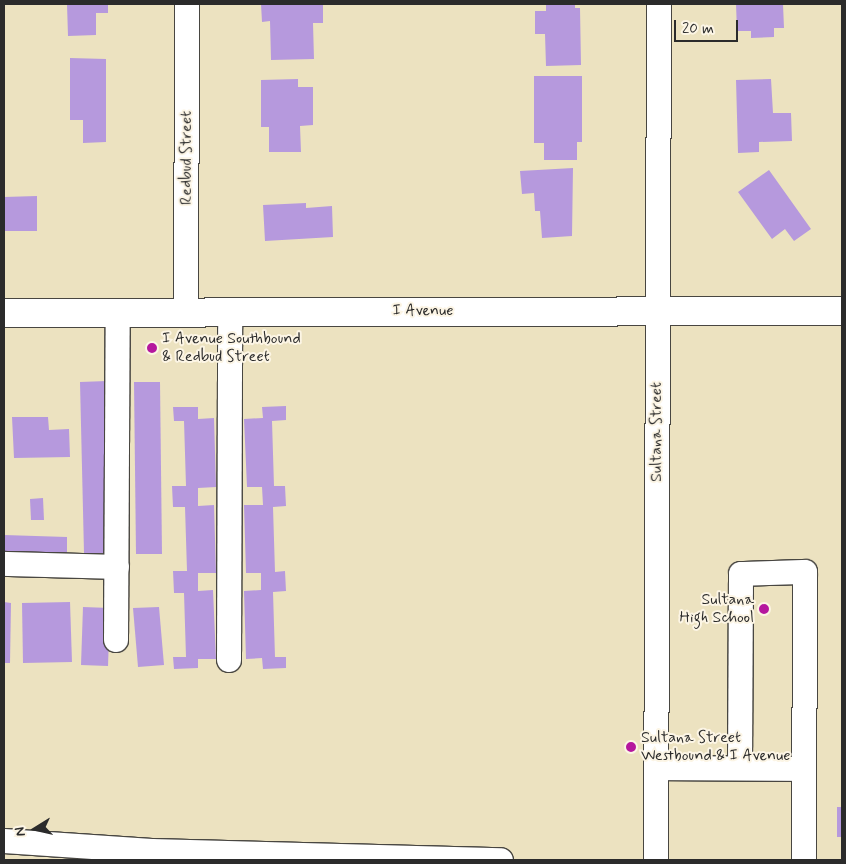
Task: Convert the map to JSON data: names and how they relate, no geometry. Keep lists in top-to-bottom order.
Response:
{
  "streets": {
    "main road": ["I Avenue"],
    "street": ["Redbud Street", "Sultana Street"]
  },
  "crossings": [
    ["Redbud Street", "I Avenue"],
    ["I Avenue", "Sultana Street"]
  ],
  "places": ["I Avenue Southbound & Redbud Street", "Sultana High School", "Sultana Street Westbound & I Avenue"],
  "scale_bar": "20 m",
  "north": "left"
}
